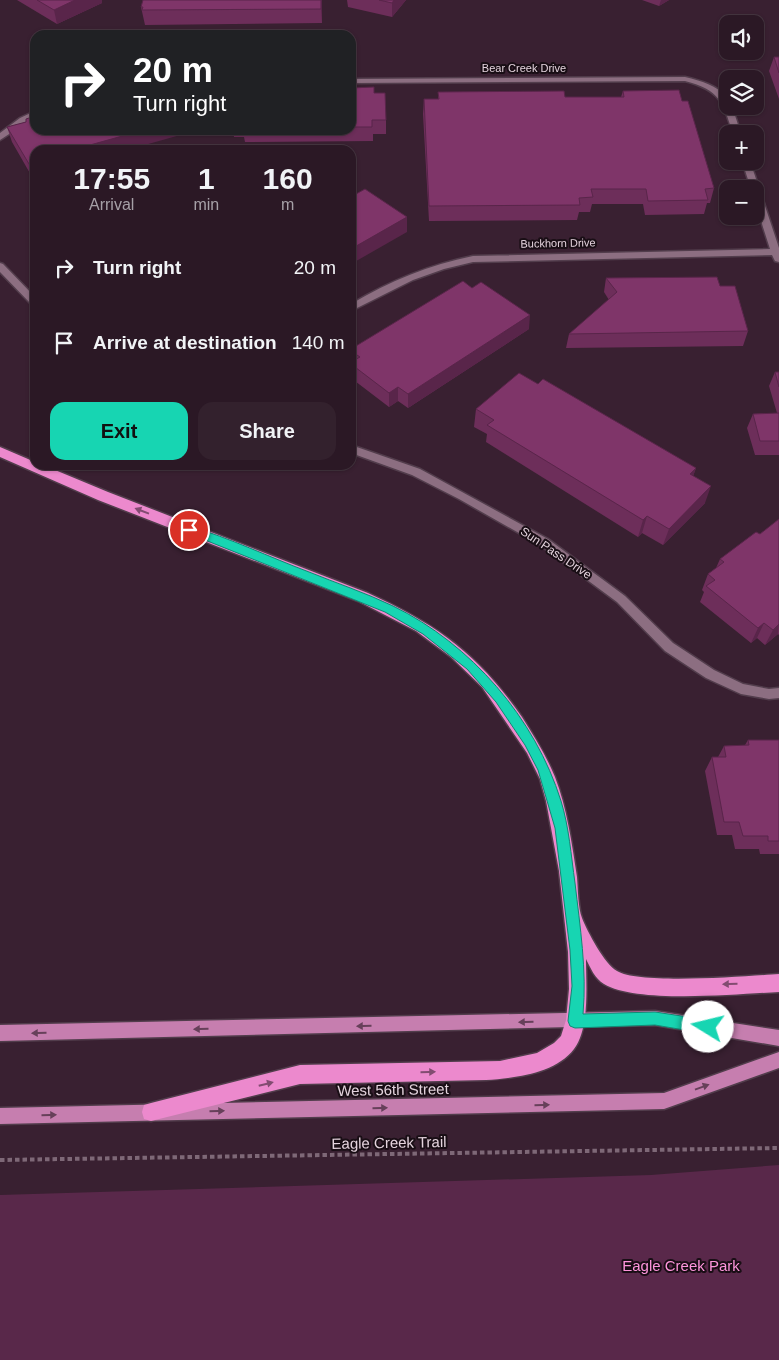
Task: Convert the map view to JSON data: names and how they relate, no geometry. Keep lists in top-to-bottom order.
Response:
{
  "streets": {
    "main road": ["West 56th Street"],
    "street": ["Bear Creek Drive", "Buckhorn Drive", "Sun Pass Drive"],
    "path": ["Eagle Creek Trail"]
  },
  "parks": ["Eagle Creek Park"],
  "page": {
    "map_buttons": ["+", "−"],
    "turn": ["20 m", "Turn right"],
    "eta": [
      "17:55",
      "Arrival",
      "1",
      "min",
      "160",
      "m"
    ],
    "list": [
      {
        "name": "Turn right",
        "value": "20 m"
      },
      {
        "name": "Arrive at destination",
        "value": "140 m"
      }
    ],
    "buttons": ["Exit", "Share"]
  }
}
